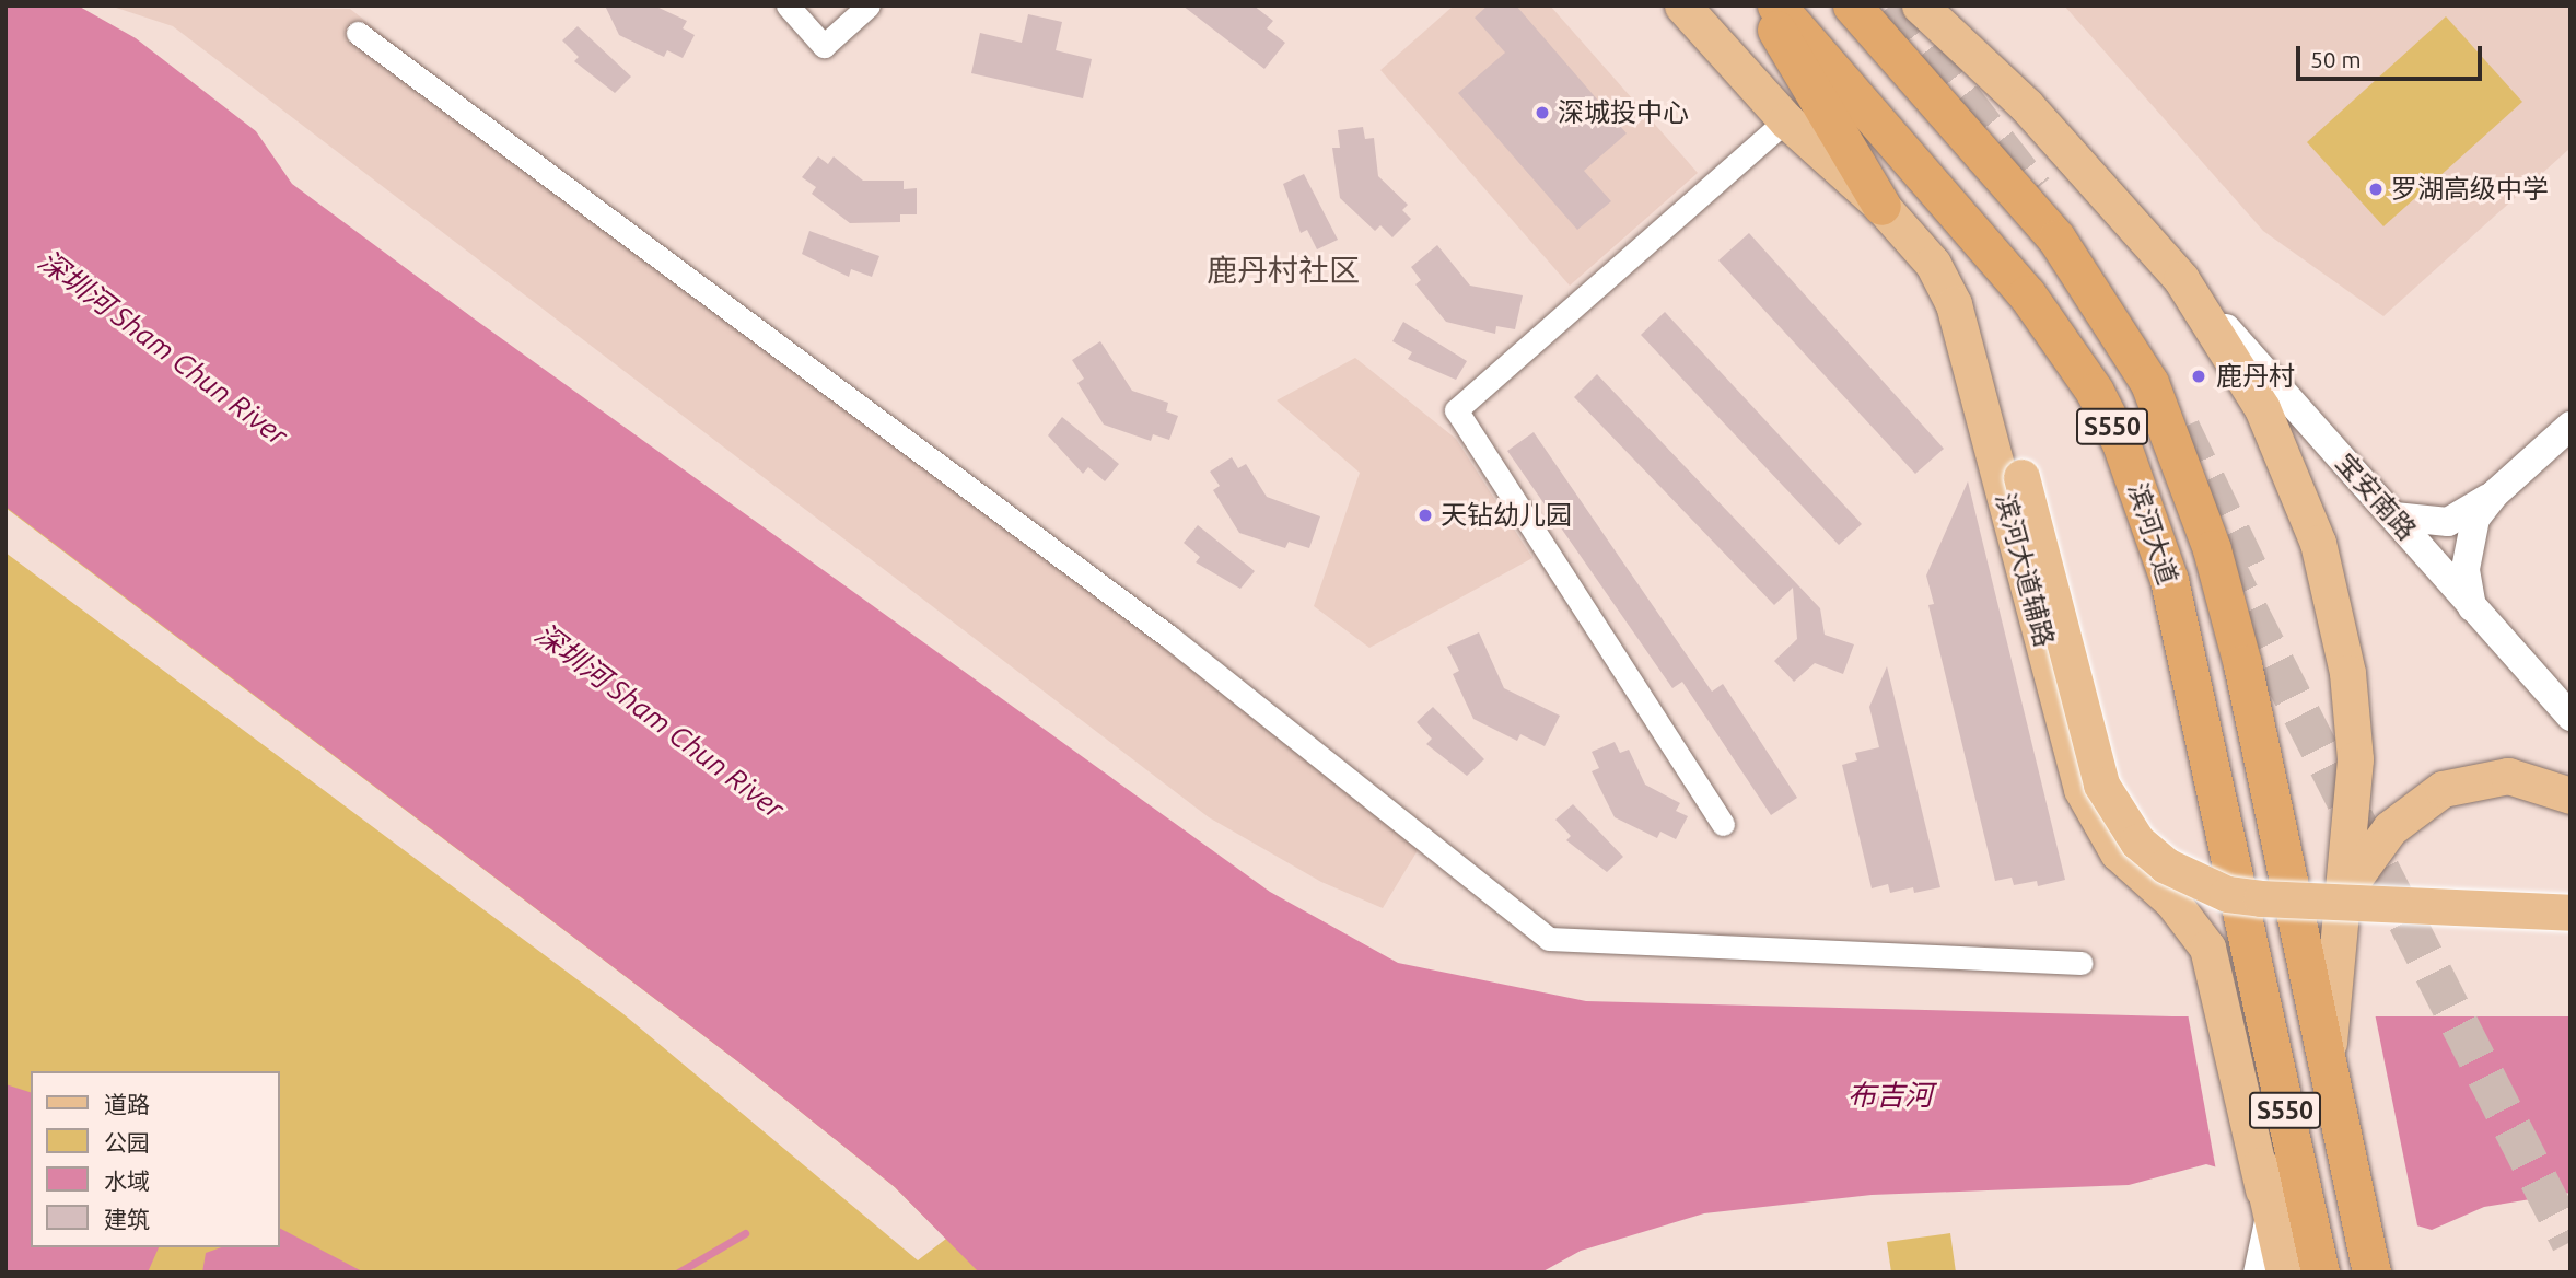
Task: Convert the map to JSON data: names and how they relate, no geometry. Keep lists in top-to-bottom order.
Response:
{
  "streets": {
    "highway": ["S550", "滨河大道"],
    "main road": ["滨河大道辅路"],
    "street": ["宝安南路"]
  },
  "crossings": [
    ["S550", "滨河大道"],
    ["S550", "滨河大道辅路"],
    ["滨河大道", "滨河大道辅路"]
  ],
  "districts": ["鹿丹村社区"],
  "water": ["深圳河 Sham Chun River", "布吉河"],
  "places": [
    "深城投中心",
    "罗湖高级中学",
    "鹿丹村",
    "天钻幼儿园"
  ],
  "legend": [
    "道路",
    "公园",
    "水域",
    "建筑"
  ],
  "scale_bar": "50 m"
}
